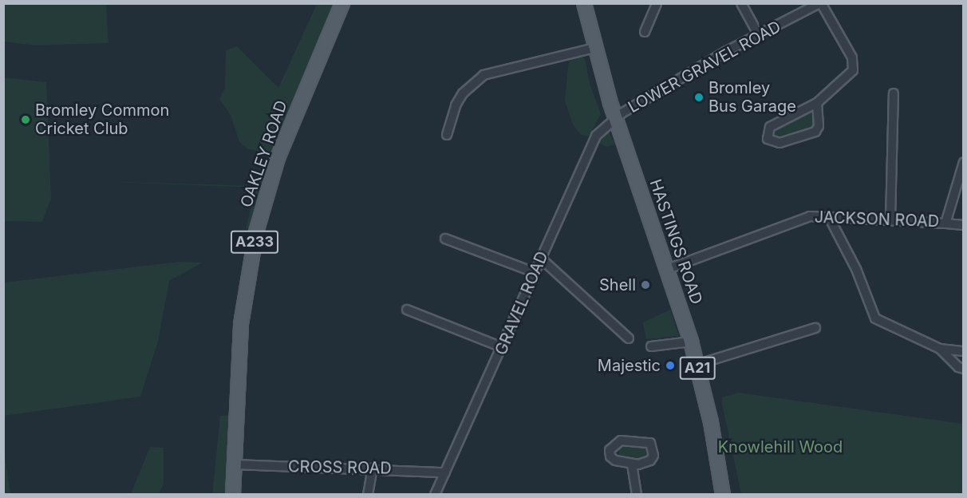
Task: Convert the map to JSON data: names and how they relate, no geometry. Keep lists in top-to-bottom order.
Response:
{
  "streets": {
    "main road": [
      "OAKLEY ROAD",
      "A233",
      "HASTINGS ROAD",
      "A21"
    ],
    "street": [
      "LOWER GRAVEL ROAD",
      "JACKSON ROAD",
      "GRAVEL ROAD",
      "CROSS ROAD"
    ]
  },
  "crossings": [
    ["LOWER GRAVEL ROAD", "HASTINGS ROAD"],
    ["LOWER GRAVEL ROAD", "GRAVEL ROAD"],
    ["OAKLEY ROAD", "CROSS ROAD"],
    ["JACKSON ROAD", "HASTINGS ROAD"],
    ["HASTINGS ROAD", "GRAVEL ROAD"],
    ["GRAVEL ROAD", "CROSS ROAD"]
  ],
  "parks": ["Knowlehill Wood"],
  "places": [
    "Bromley Bus Garage",
    "Bromley Common Cricket Club",
    "Shell",
    "Majestic"
  ]
}
